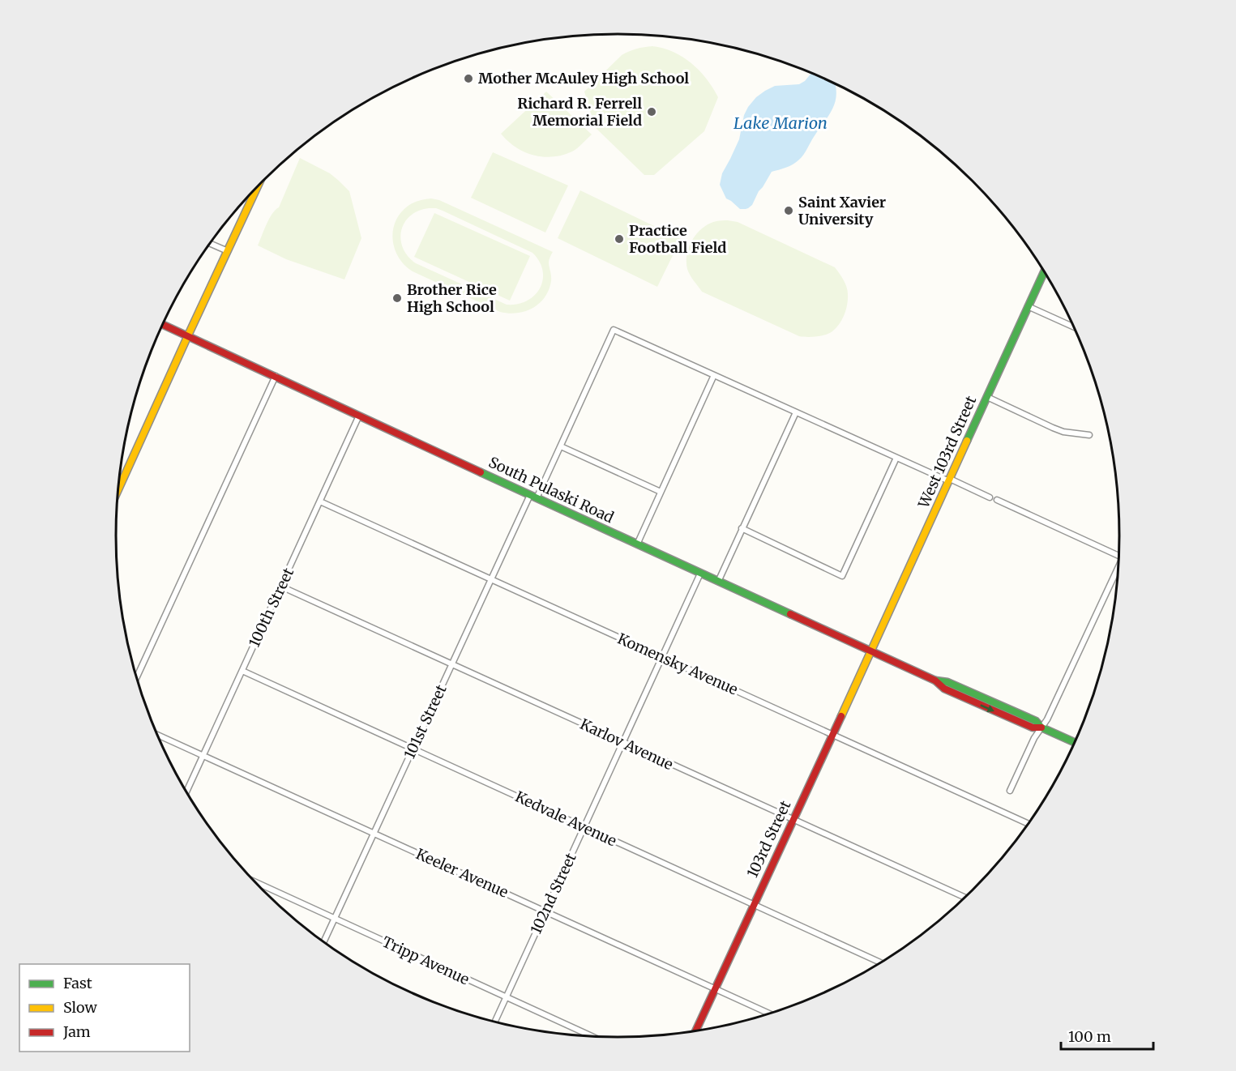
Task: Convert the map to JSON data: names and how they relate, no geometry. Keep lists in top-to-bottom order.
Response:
{
  "streets": {
    "main road": ["West 103rd Street", "South Pulaski Road", "103rd Street"],
    "street": [
      "100th Street",
      "Komensky Avenue",
      "101st Street",
      "Karlov Avenue",
      "Kedvale Avenue",
      "Keeler Avenue",
      "102nd Street",
      "Tripp Avenue"
    ]
  },
  "crossings": [
    ["West 103rd Street", "South Pulaski Road"],
    ["West 103rd Street", "103rd Street"],
    ["South Pulaski Road", "100th Street"],
    ["South Pulaski Road", "101st Street"],
    ["South Pulaski Road", "103rd Street"],
    ["South Pulaski Road", "102nd Street"],
    ["100th Street", "Komensky Avenue"],
    ["100th Street", "Karlov Avenue"],
    ["100th Street", "Kedvale Avenue"],
    ["100th Street", "Keeler Avenue"],
    ["Komensky Avenue", "101st Street"],
    ["Komensky Avenue", "103rd Street"],
    ["Komensky Avenue", "102nd Street"],
    ["101st Street", "Karlov Avenue"],
    ["101st Street", "Kedvale Avenue"],
    ["101st Street", "Keeler Avenue"],
    ["101st Street", "Tripp Avenue"],
    ["Karlov Avenue", "103rd Street"],
    ["Karlov Avenue", "102nd Street"],
    ["Kedvale Avenue", "103rd Street"],
    ["Kedvale Avenue", "102nd Street"],
    ["103rd Street", "Keeler Avenue"],
    ["Keeler Avenue", "102nd Street"],
    ["102nd Street", "Tripp Avenue"]
  ],
  "water": ["Lake Marion"],
  "places": [
    "Mother McAuley High School",
    "Richard R. Ferrell Memorial Field",
    "Saint Xavier University",
    "Practice Football Field",
    "Brother Rice High School"
  ],
  "legend": ["Fast", "Slow", "Jam"],
  "scale_bar": "100 m"
}
